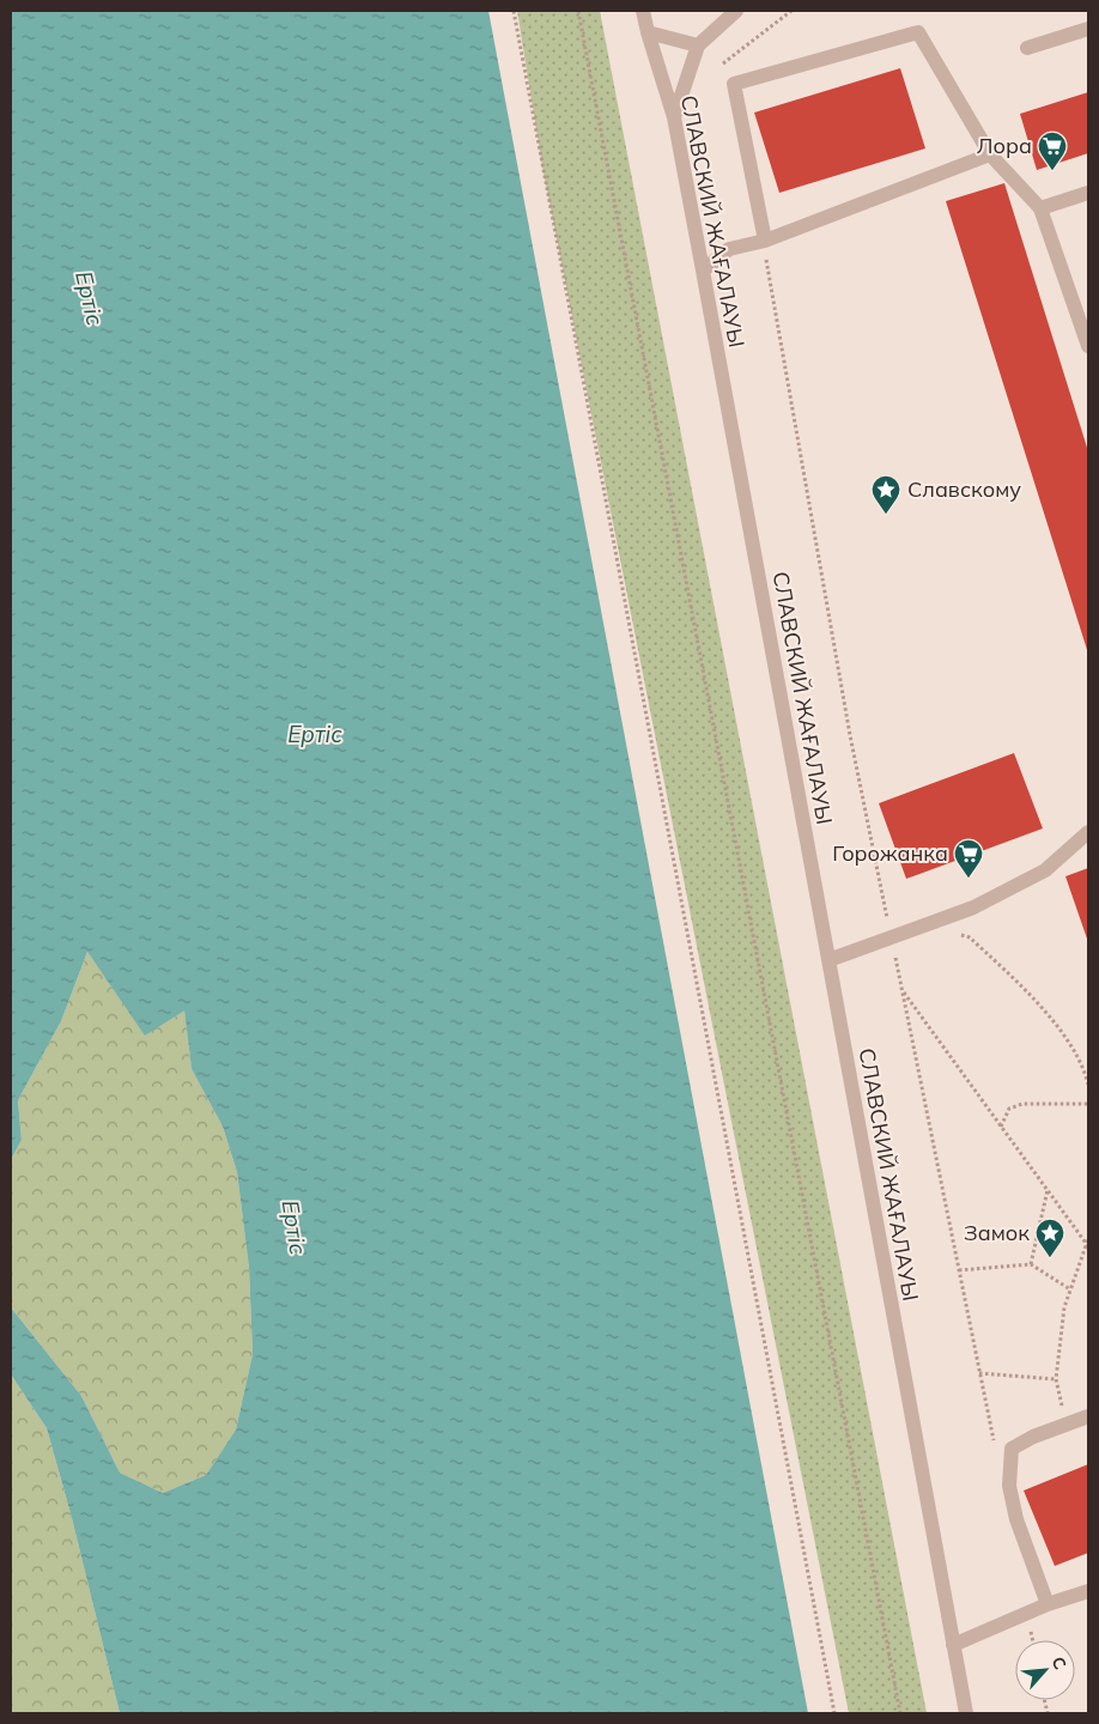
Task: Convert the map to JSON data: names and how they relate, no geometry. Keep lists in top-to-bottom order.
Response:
{
  "streets": {
    "street": ["СЛАВСКИЙ ЖАҒАЛАУЫ"]
  },
  "water": ["Ертіс"],
  "places": {
    "supermarket": ["Лора", "Горожанка"],
    "place": ["Славскому", "Замок"]
  },
  "north": "top right"
}
